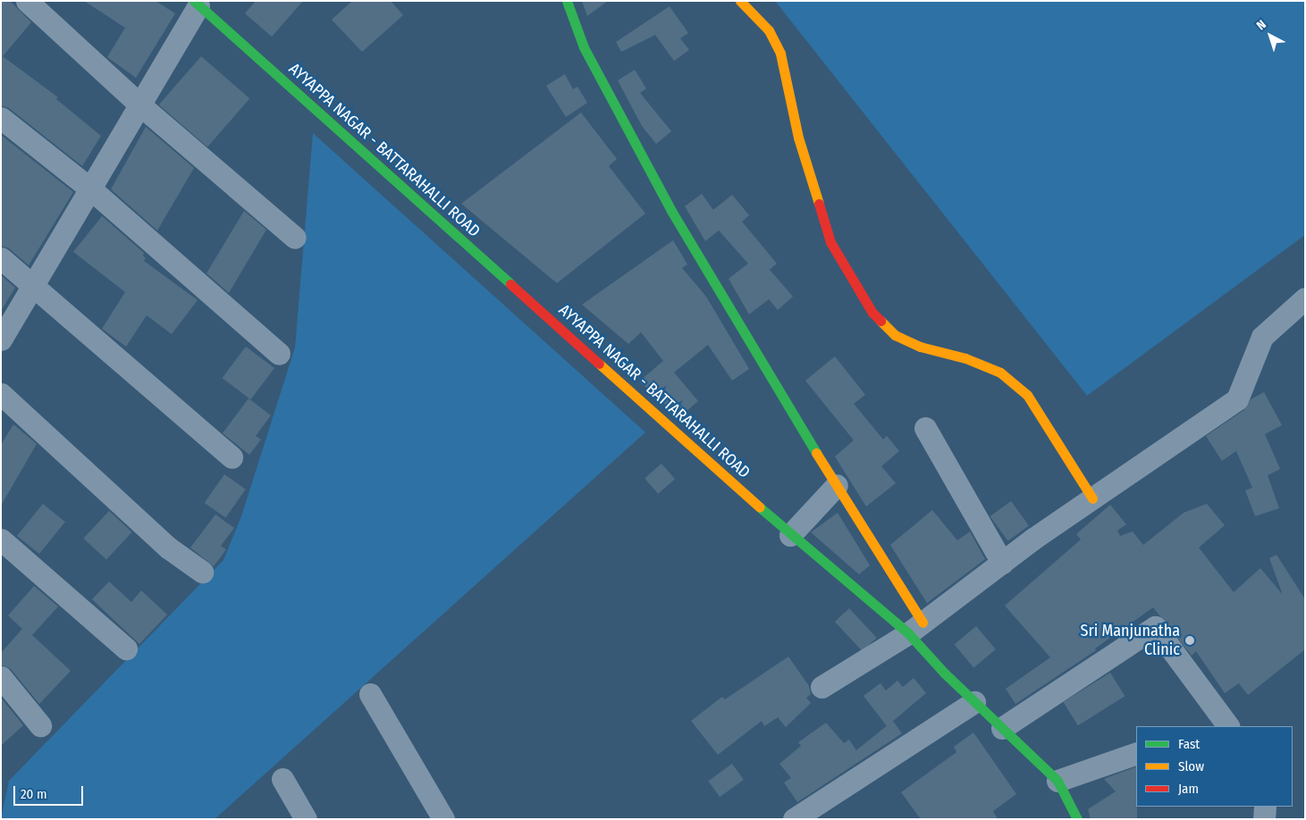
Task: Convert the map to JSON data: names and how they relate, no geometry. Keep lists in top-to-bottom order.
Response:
{
  "streets": {
    "street": ["AYYAPPA NAGAR - BATTARAHALLI ROAD"]
  },
  "places": ["Sri Manjunatha Clinic"],
  "legend": ["Fast", "Slow", "Jam"],
  "scale_bar": "20 m",
  "north": "top left"
}
